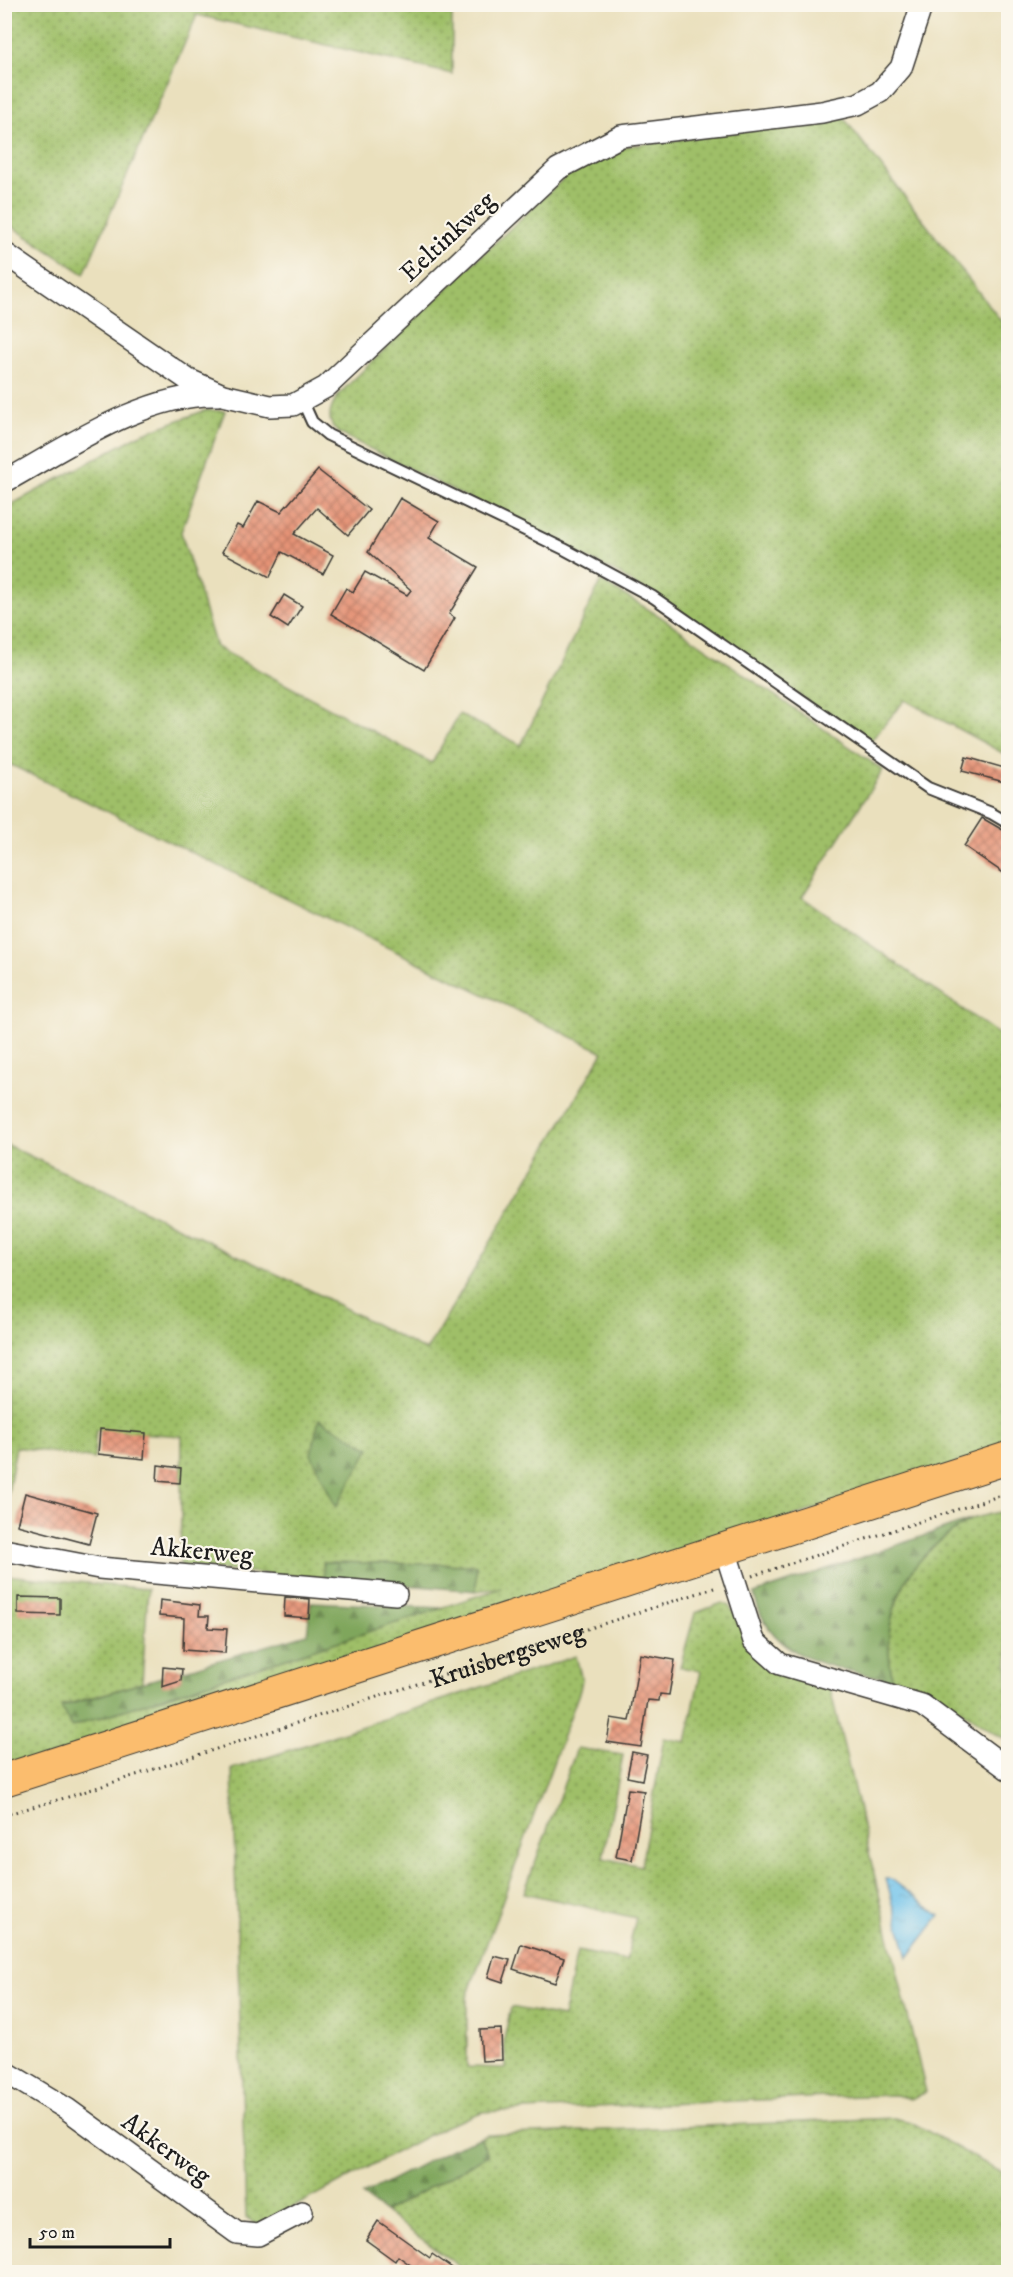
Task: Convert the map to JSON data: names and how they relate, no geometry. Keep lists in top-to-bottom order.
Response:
{
  "streets": {
    "main road": ["Kruisbergseweg"],
    "street": ["Eeltinkweg", "Akkerweg"]
  },
  "scale_bar": "50 m"
}
